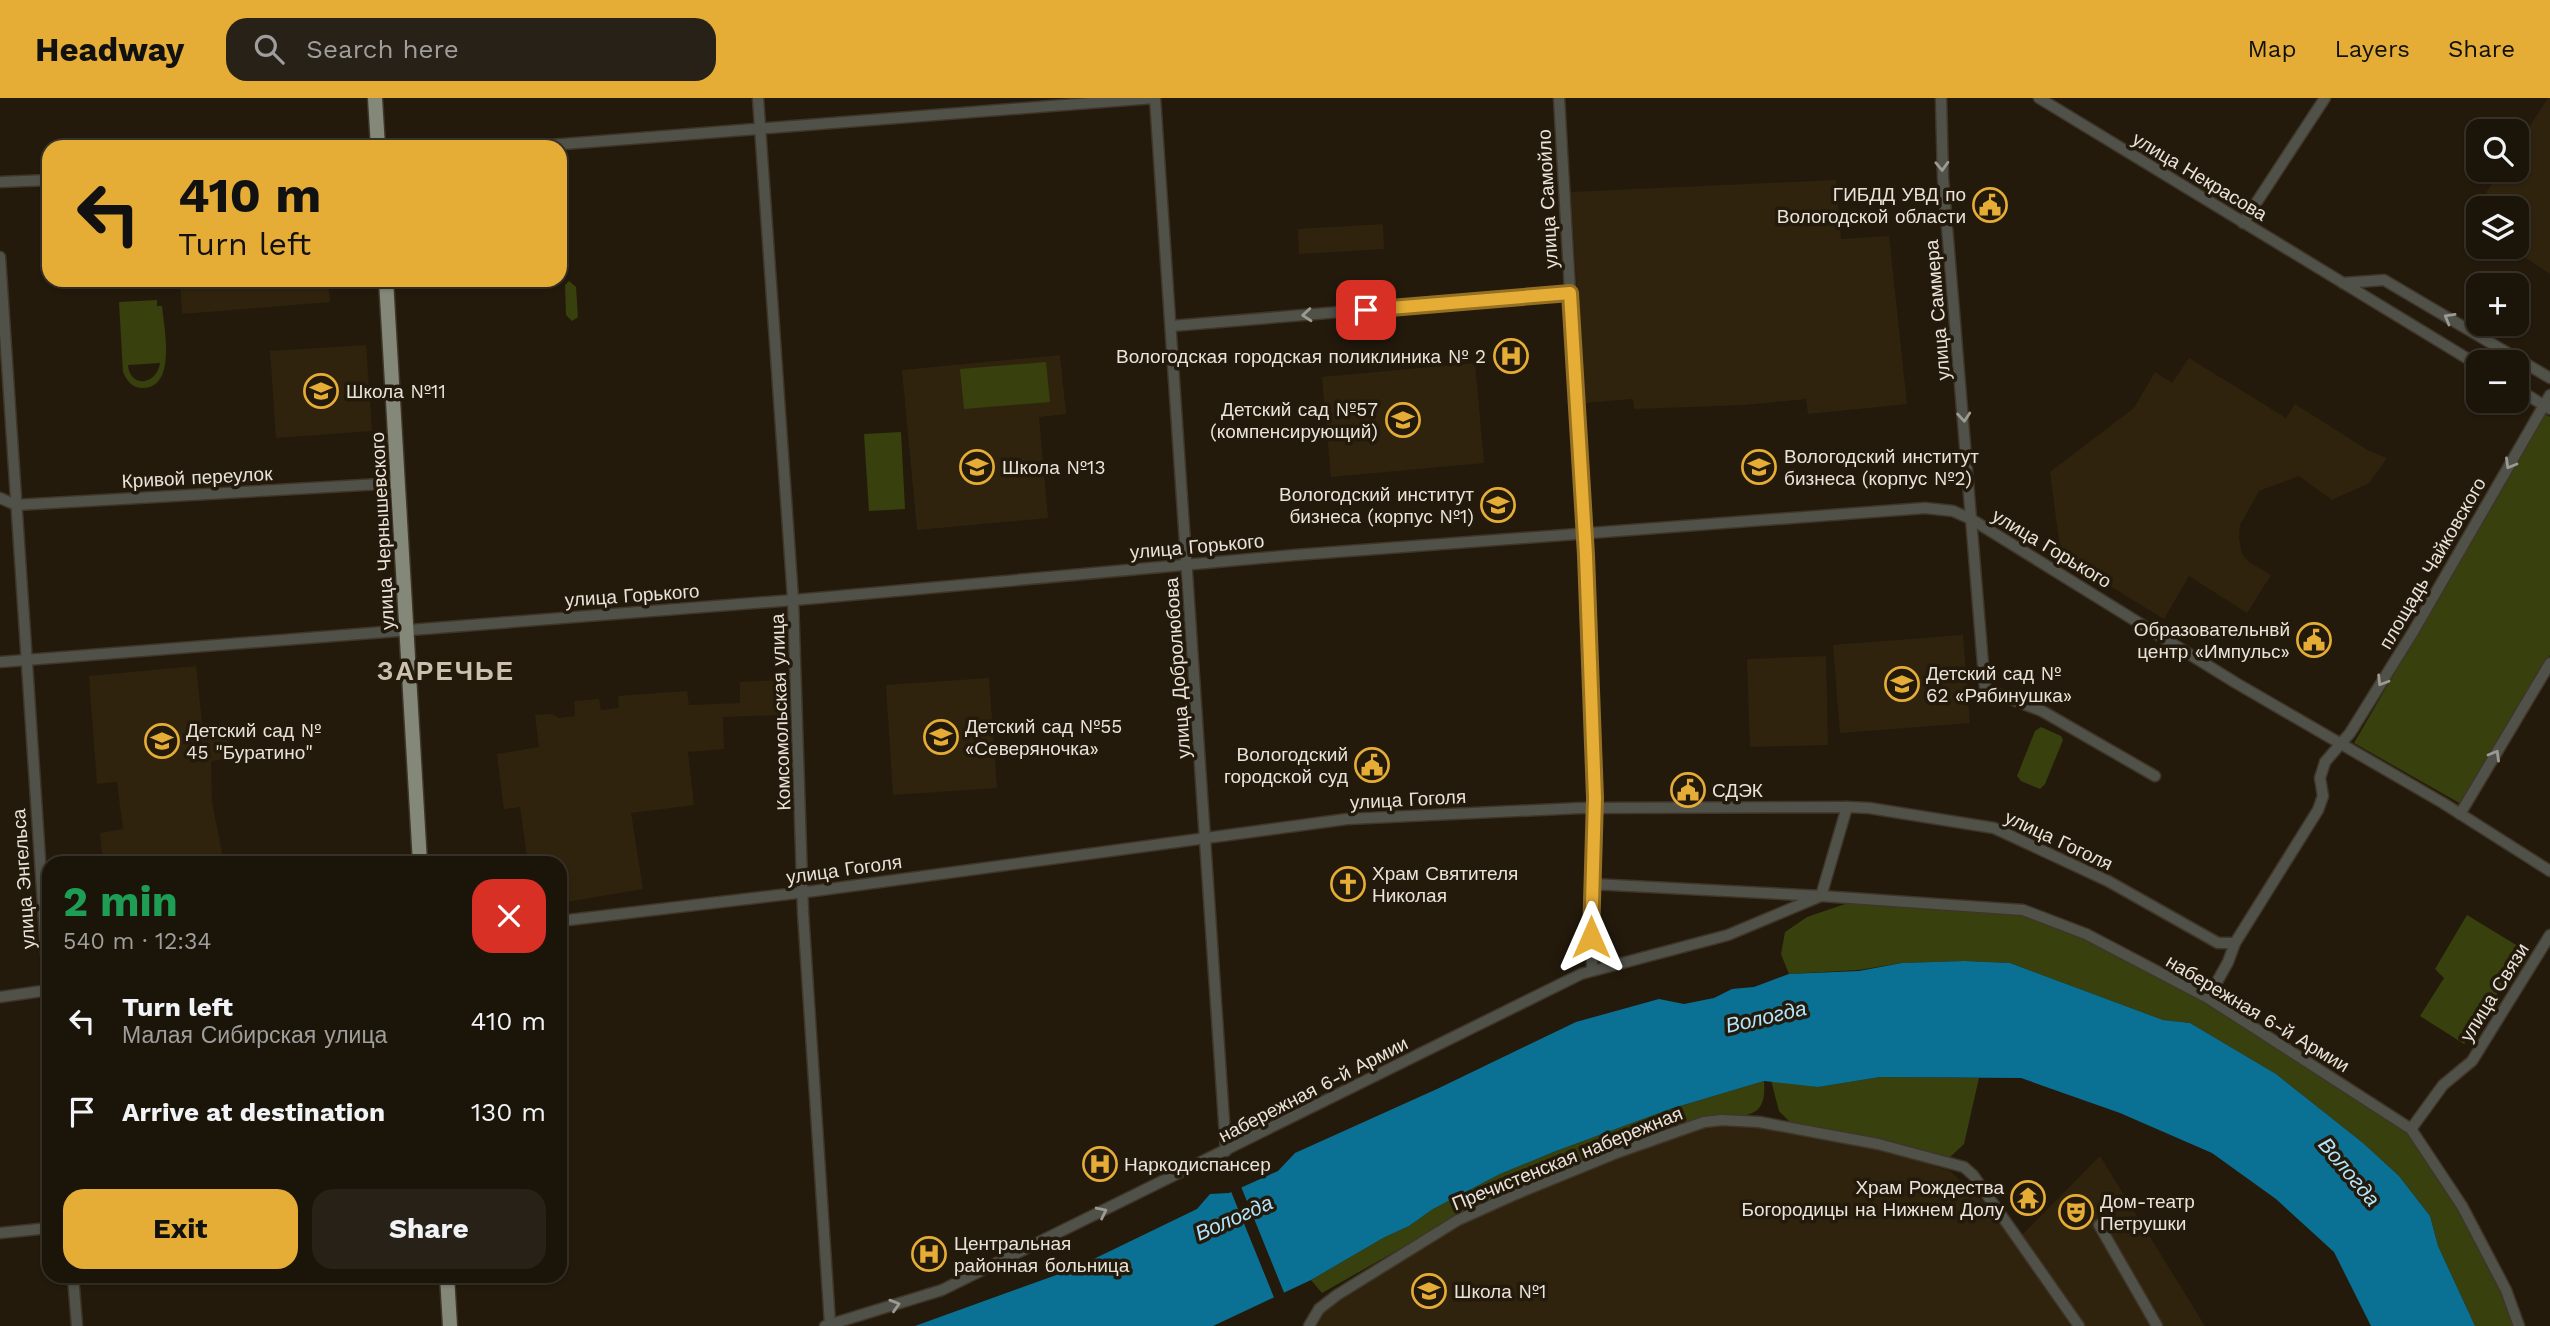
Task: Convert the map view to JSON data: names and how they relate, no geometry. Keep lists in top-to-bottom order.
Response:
{
  "streets": {
    "main road": ["улица Чернышевского"],
    "street": [
      "улица Некрасова",
      "улица Самойло",
      "улица Саммера",
      "Кривой переулок",
      "улица Горького",
      "площадь Чайковского",
      "улица Добролюбова",
      "Комсомольская улица",
      "улица Гоголя",
      "улица Энгельса",
      "улица Связи",
      "набережная 6-й Армии",
      "Пречистенская набережная"
    ]
  },
  "crossings": [
    ["улица Самойло", "улица Горького"],
    ["улица Самойло", "улица Гоголя"],
    ["улица Самойло", "набережная 6-й Армии"],
    ["улица Саммера", "улица Горького"],
    ["Кривой переулок", "улица Чернышевского"],
    ["Кривой переулок", "улица Энгельса"],
    ["улица Чернышевского", "улица Горького"],
    ["улица Горького", "площадь Чайковского"],
    ["улица Горького", "улица Добролюбова"],
    ["улица Горького", "Комсомольская улица"],
    ["улица Горького", "улица Энгельса"],
    ["площадь Чайковского", "улица Гоголя"],
    ["улица Добролюбова", "улица Гоголя"],
    ["улица Добролюбова", "набережная 6-й Армии"],
    ["Комсомольская улица", "улица Гоголя"],
    ["Комсомольская улица", "набережная 6-й Армии"],
    ["улица Связи", "набережная 6-й Армии"]
  ],
  "one_way": ["улица Саммера", "площадь Чайковского"],
  "districts": ["ЗАРЕЧЬЕ"],
  "water": ["Вологда"],
  "places": {
    "public building": [
      "ГИБДД УВД по Вологодской области",
      "Образовательнвй центр «Импульс»",
      "Вологодский городской суд",
      "СДЭК"
    ],
    "hospital": ["Вологодская городская поликлиника № 2", "Наркодиспансер", "Центральная районная больница"],
    "school or university": [
      "Школа №11",
      "Детский сад №57 (компенсирующий)",
      "Школа №13",
      "Вологодский институт бизнеса (корпус №2)",
      "Вологодский институт бизнеса (корпус №1)",
      "Детский сад № 62 «Рябинушка»",
      "Детский сад №55 «Северяночка»",
      "Детский сад № 45 \"Буратино\"",
      "Школа №1"
    ],
    "church": ["Храм Святителя Николая"],
    "temple": ["Храм Рождества Богородицы на Нижнем Долу"],
    "theatre": ["Дом-театр Петрушки"]
  },
  "page": {
    "header": "Headway",
    "search": "Search here",
    "nav": ["Map", "Layers", "Share"],
    "map_buttons": ["+", "−"],
    "turn": ["410 m", "Turn left"],
    "heading": ["2 min", "540 m · 12:34"],
    "list": [
      {
        "name": "Turn left",
        "note": "Малая Сибирская улица",
        "value": "410 m"
      },
      {
        "name": "Arrive at destination",
        "value": "130 m"
      }
    ],
    "buttons": ["Exit", "Share"]
  }
}
